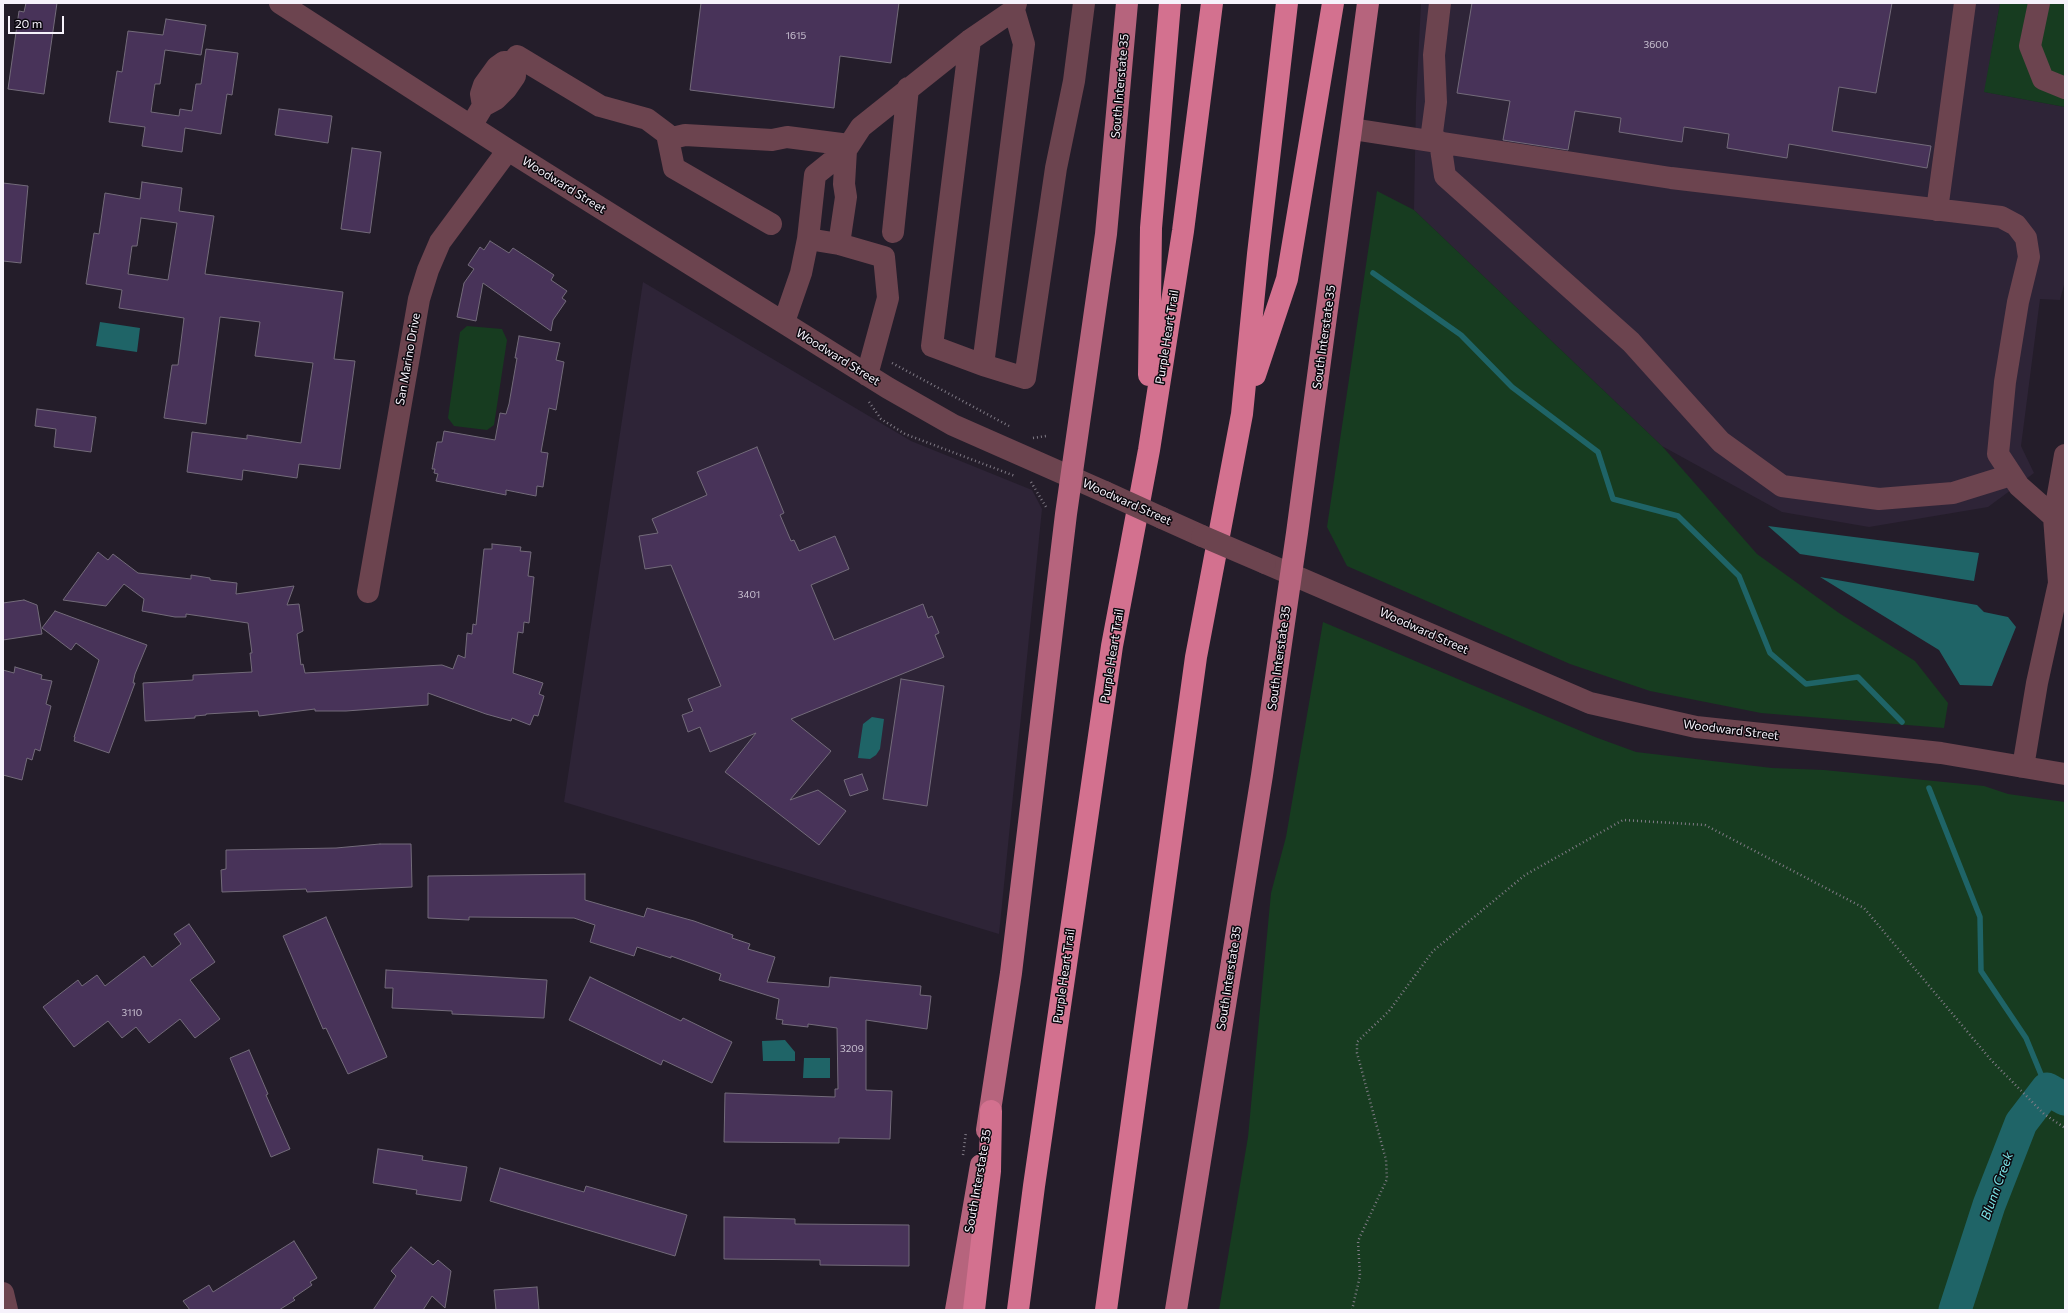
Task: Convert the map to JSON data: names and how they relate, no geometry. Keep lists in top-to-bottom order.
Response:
{
  "streets": {
    "highway": ["Purple Heart Trail"],
    "main road": ["South Interstate 35"],
    "street": ["Woodward Street", "San Marino Drive"]
  },
  "crossings": [
    ["South Interstate 35", "Woodward Street"],
    ["Woodward Street", "San Marino Drive"]
  ],
  "water": ["Blunn Creek"],
  "house_numbers": [
    "1615",
    "3600",
    "3401",
    "3110",
    "3209"
  ],
  "scale_bar": "20 m"
}
